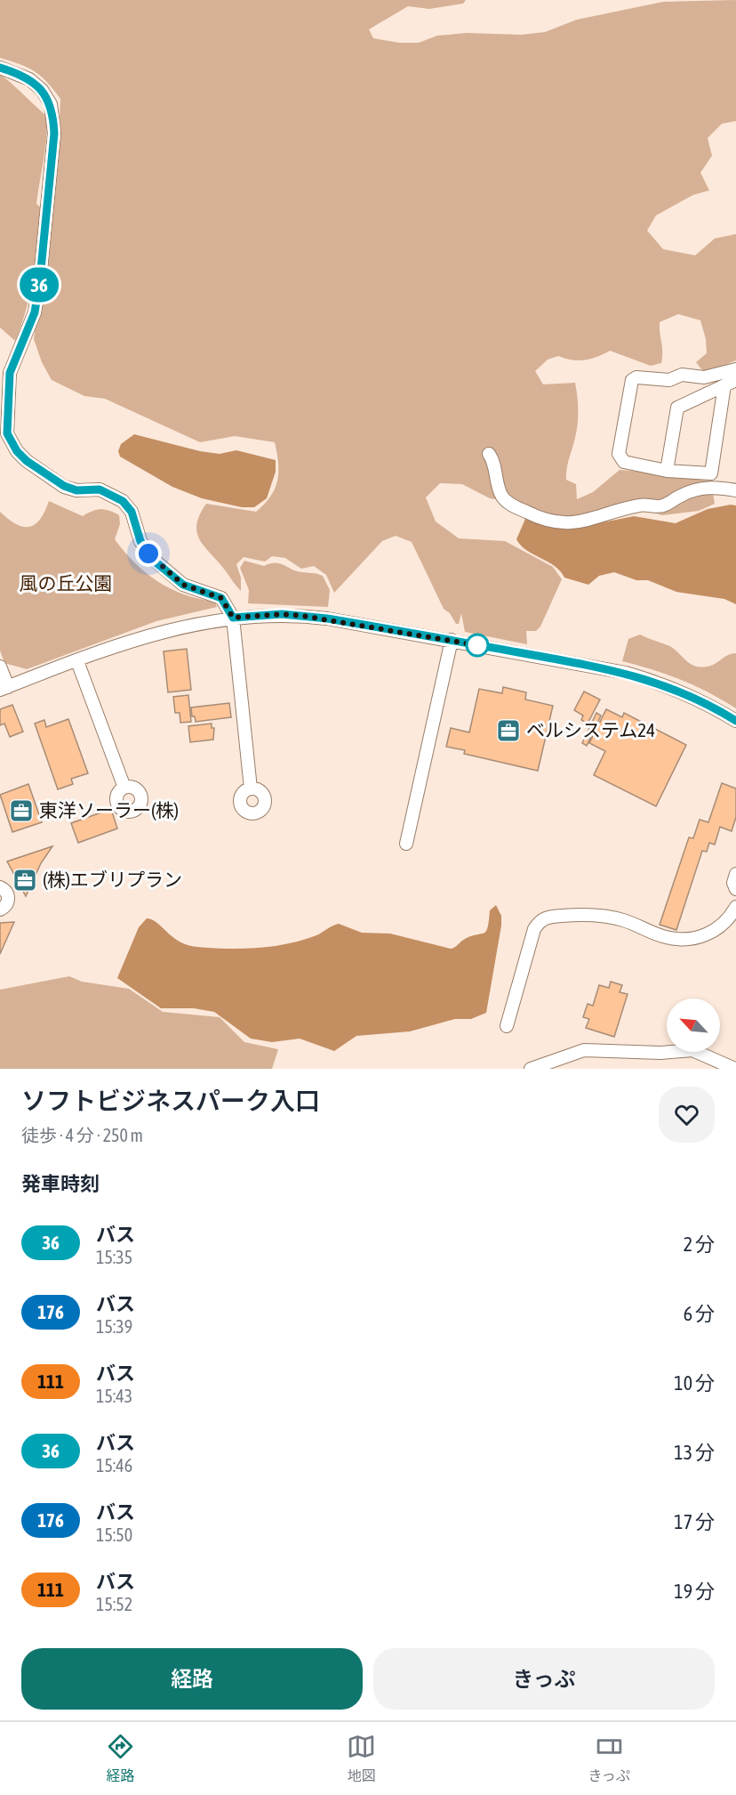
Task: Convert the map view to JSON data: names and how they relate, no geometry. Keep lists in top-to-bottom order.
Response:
{
  "parks": ["風の丘公園"],
  "places": {
    "office": ["ベルシステム24", "東洋ソーラー(株)", "(株)エブリプラン"]
  },
  "lines": ["bus line 36"],
  "north": "top left",
  "page": {
    "on_map": "36",
    "heading": [
      ["ソフトビジネスパーク入口", "徒歩 · 4 分 · 250 m"],
      "発車時刻"
    ],
    "list": [
      {
        "mark": "36",
        "name": "バス",
        "note": "15:35",
        "value": "2 分"
      },
      {
        "mark": "176",
        "name": "バス",
        "note": "15:39",
        "value": "6 分"
      },
      {
        "mark": "111",
        "name": "バス",
        "note": "15:43",
        "value": "10 分"
      },
      {
        "mark": "36",
        "name": "バス",
        "note": "15:46",
        "value": "13 分"
      },
      {
        "mark": "176",
        "name": "バス",
        "note": "15:50",
        "value": "17 分"
      },
      {
        "mark": "111",
        "name": "バス",
        "note": "15:52",
        "value": "19 分"
      }
    ],
    "buttons": ["経路", "きっぷ"],
    "tabs": ["経路", "地図", "きっぷ"]
  }
}
